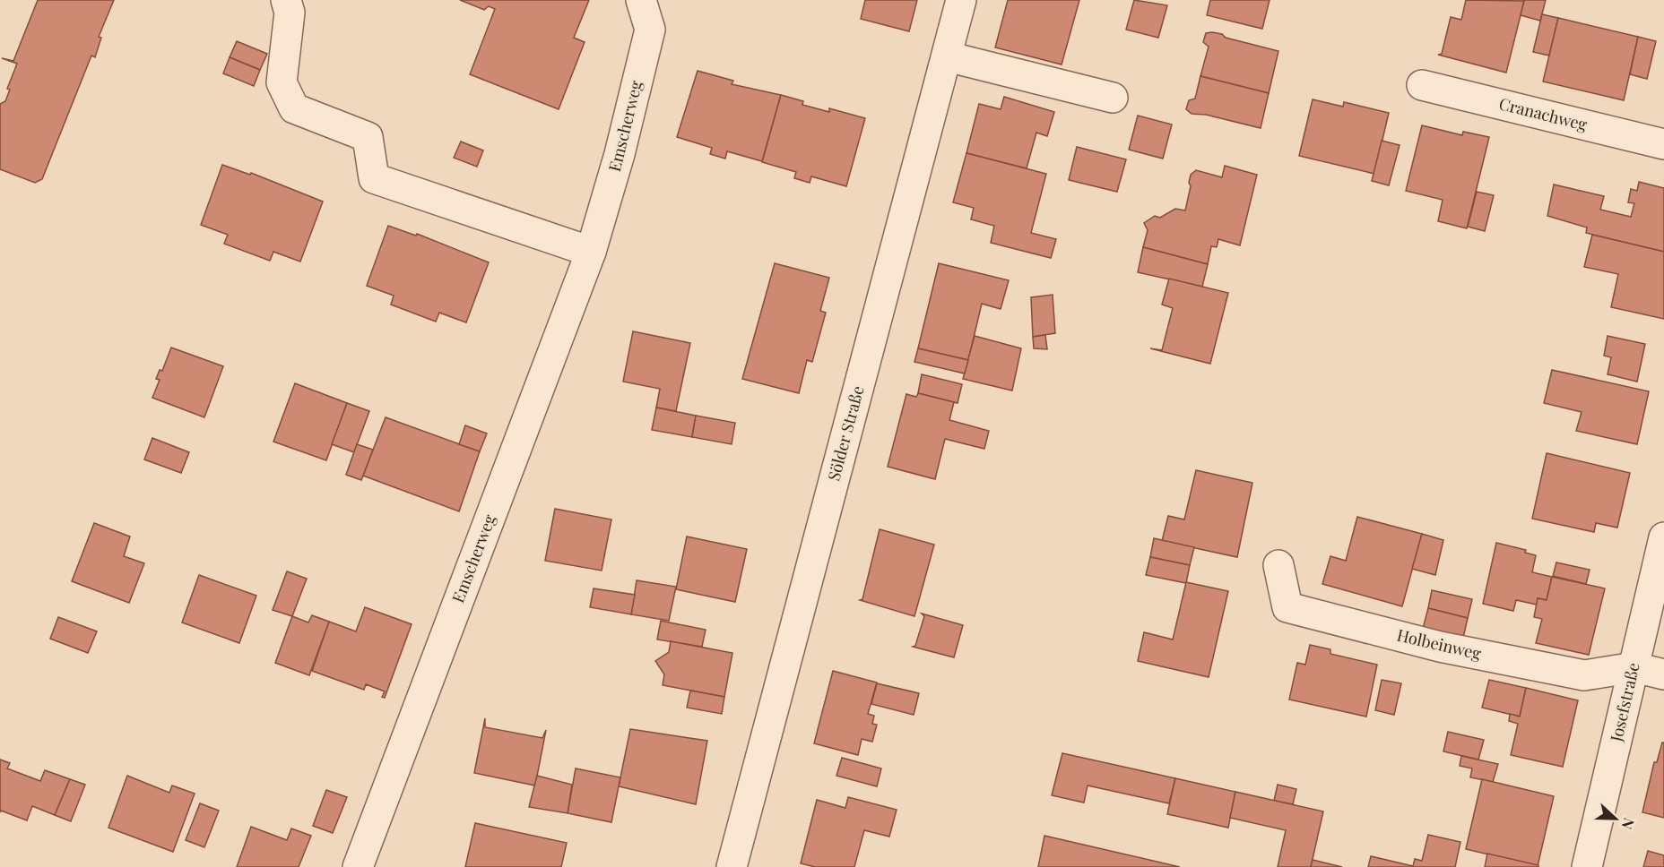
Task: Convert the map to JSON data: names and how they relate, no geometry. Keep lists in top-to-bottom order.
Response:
{
  "streets": {
    "street": [
      "Cranachweg",
      "Emscherweg",
      "Sölder Straße",
      "Holbeinweg",
      "Josefstraße"
    ]
  },
  "crossings": [
    ["Holbeinweg", "Josefstraße"]
  ],
  "north": "right"
}
